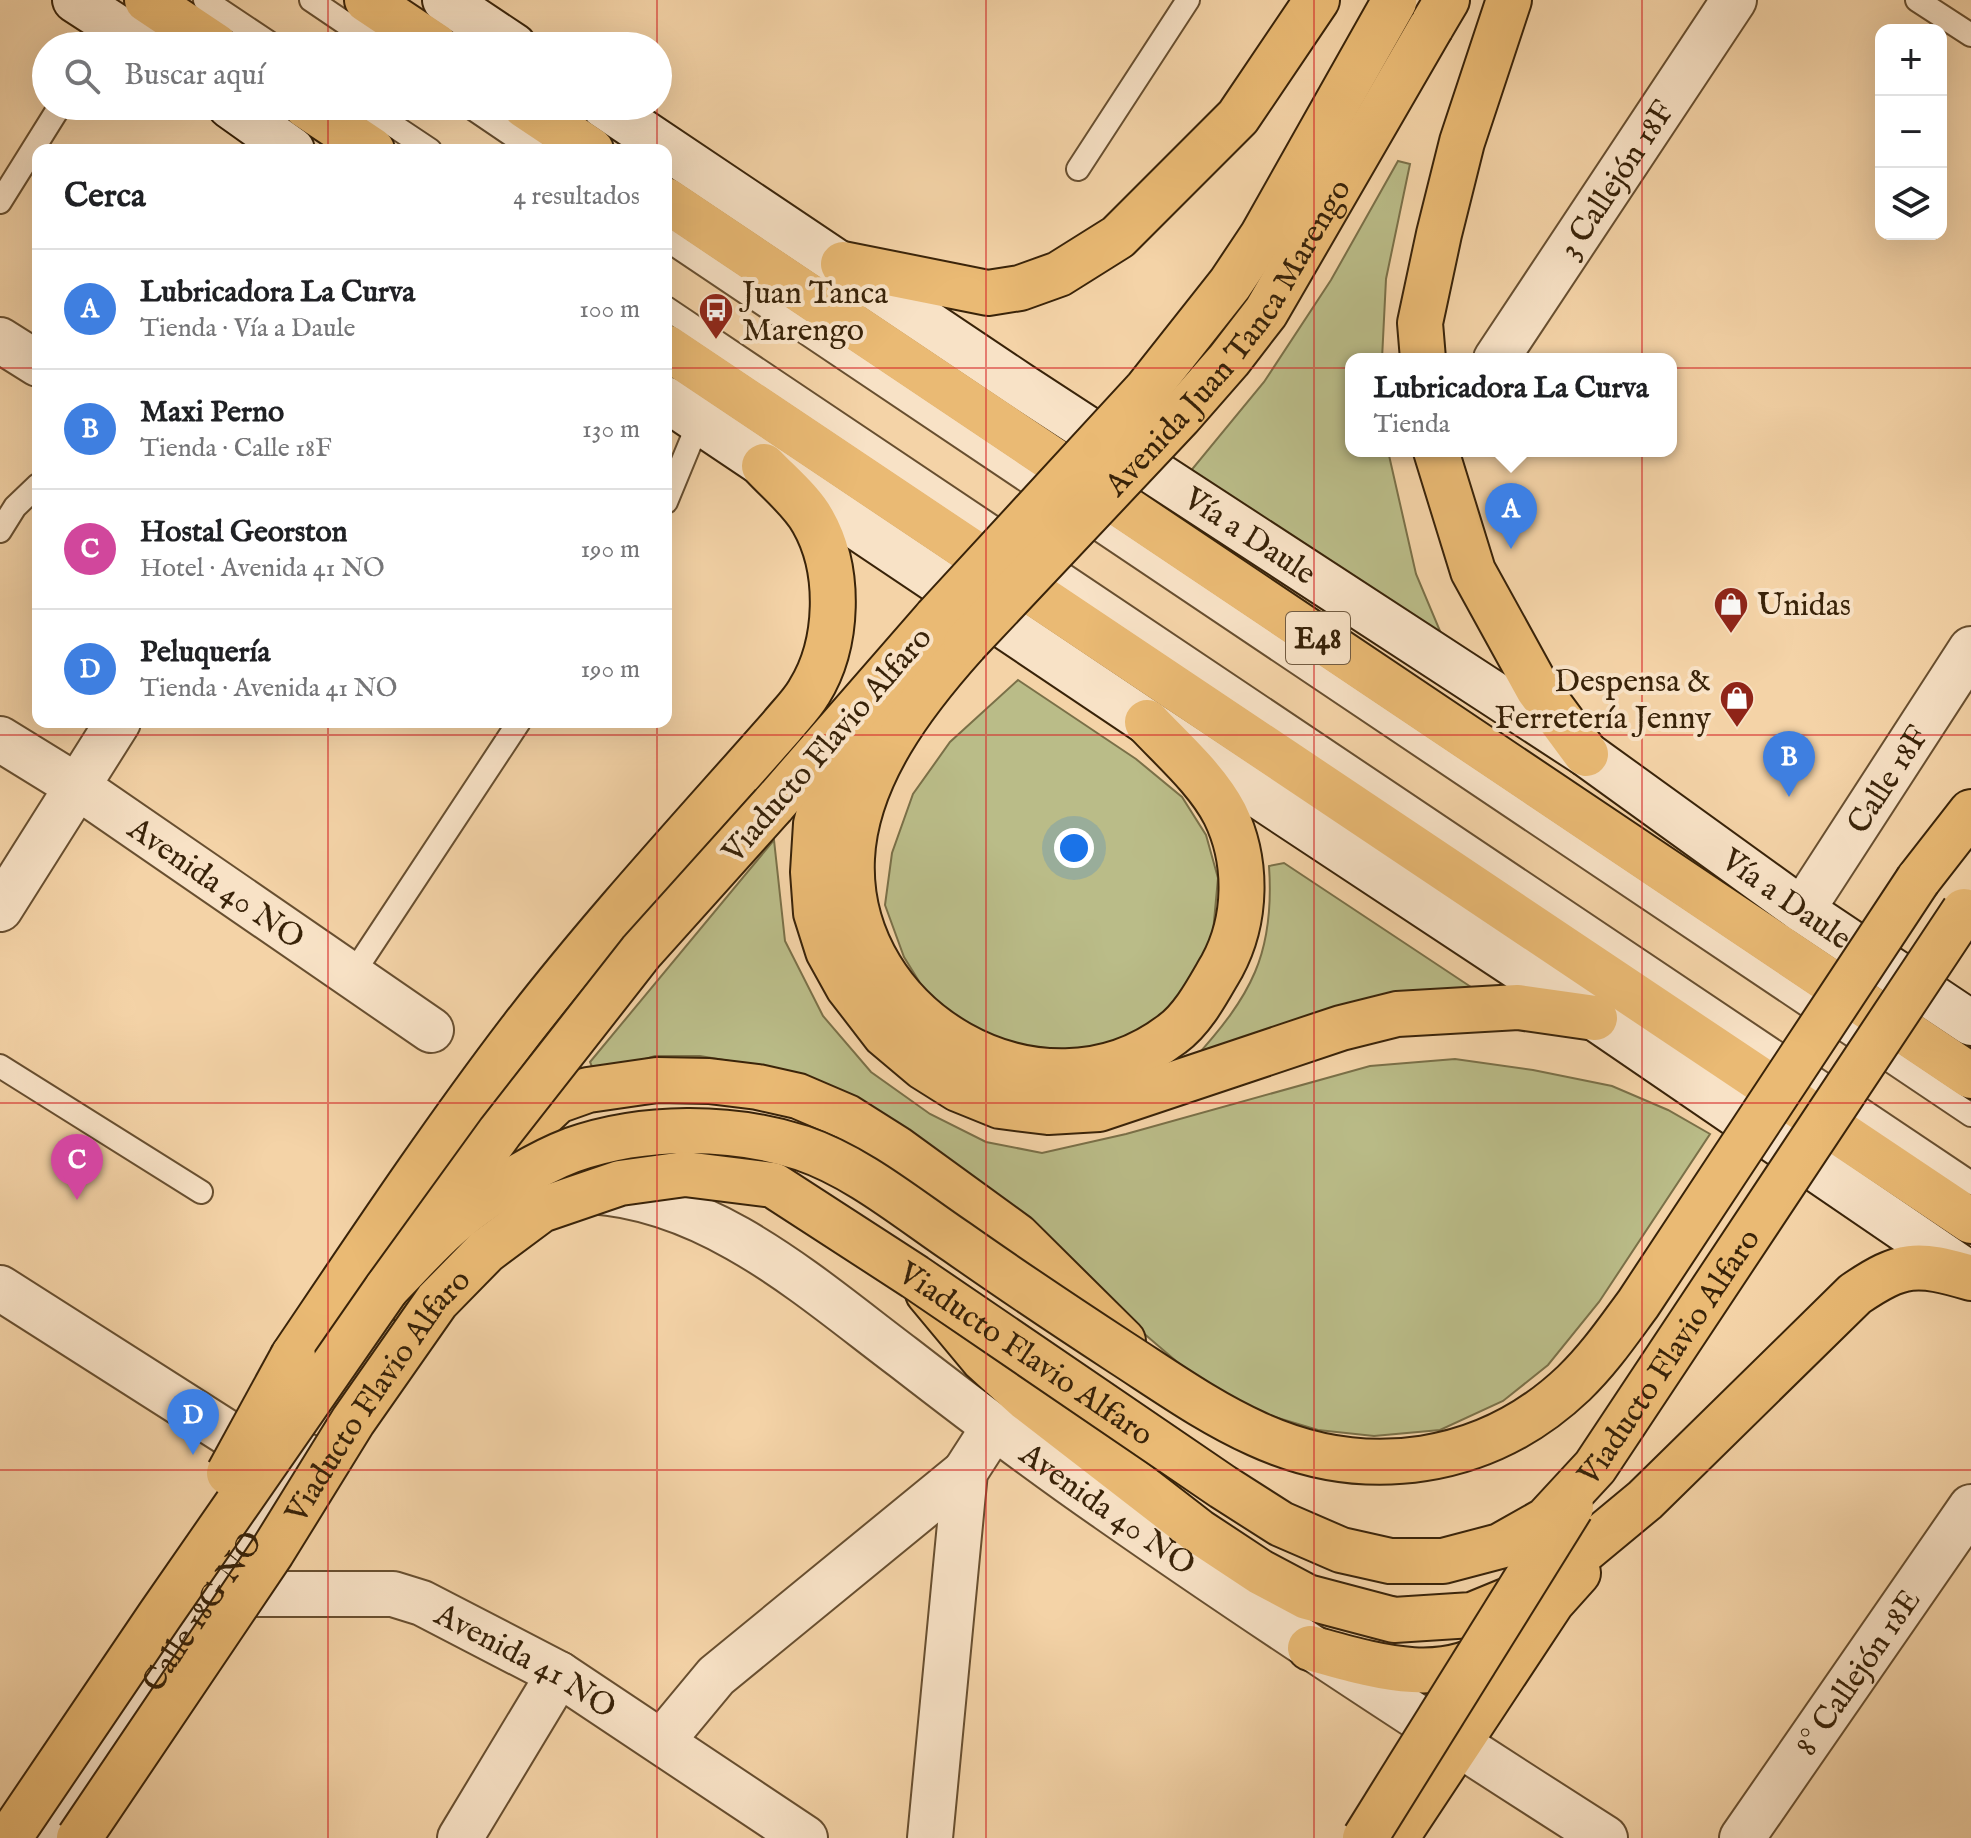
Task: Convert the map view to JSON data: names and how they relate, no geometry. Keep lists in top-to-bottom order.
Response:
{
  "streets": {
    "main road": [
      "Avenida Juan Tanca Marengo",
      "Vía a Daule",
      "E48",
      "Viaducto Flavio Alfaro"
    ],
    "street": [
      "3 Callejón 18F",
      "Calle 18F",
      "Avenida 40 NO",
      "Calle 18G NO",
      "Avenida 41 NO",
      "8° Callejón 18E"
    ]
  },
  "crossings": [
    ["Avenida Juan Tanca Marengo", "Viaducto Flavio Alfaro"],
    ["Vía a Daule", "Calle 18F"],
    ["Viaducto Flavio Alfaro", "Calle 18G NO"],
    ["Avenida 40 NO", "Calle 18G NO"],
    ["Calle 18G NO", "Avenida 41 NO"]
  ],
  "places": {
    "bus stop": ["Juan Tanca Marengo"],
    "shop": ["Unidas", "Despensa & Ferretería Jenny"]
  },
  "page": {
    "map_buttons": ["+", "−"],
    "search": "Buscar aquí",
    "heading": ["Cerca", "4 resultados"],
    "list": [
      {
        "mark": "A",
        "name": "Lubricadora La Curva",
        "note": "Tienda · Vía a Daule",
        "value": "100 m"
      },
      {
        "mark": "B",
        "name": "Maxi Perno",
        "note": "Tienda · Calle 18F",
        "value": "130 m"
      },
      {
        "mark": "C",
        "name": "Hostal Georston",
        "note": "Hotel · Avenida 41 NO",
        "value": "190 m"
      },
      {
        "mark": "D",
        "name": "Peluquería",
        "note": "Tienda · Avenida 41 NO",
        "value": "190 m"
      }
    ],
    "popup": ["Lubricadora La Curva", "Tienda"],
    "pins": [
      "A",
      "B",
      "C",
      "D"
    ]
  }
}
